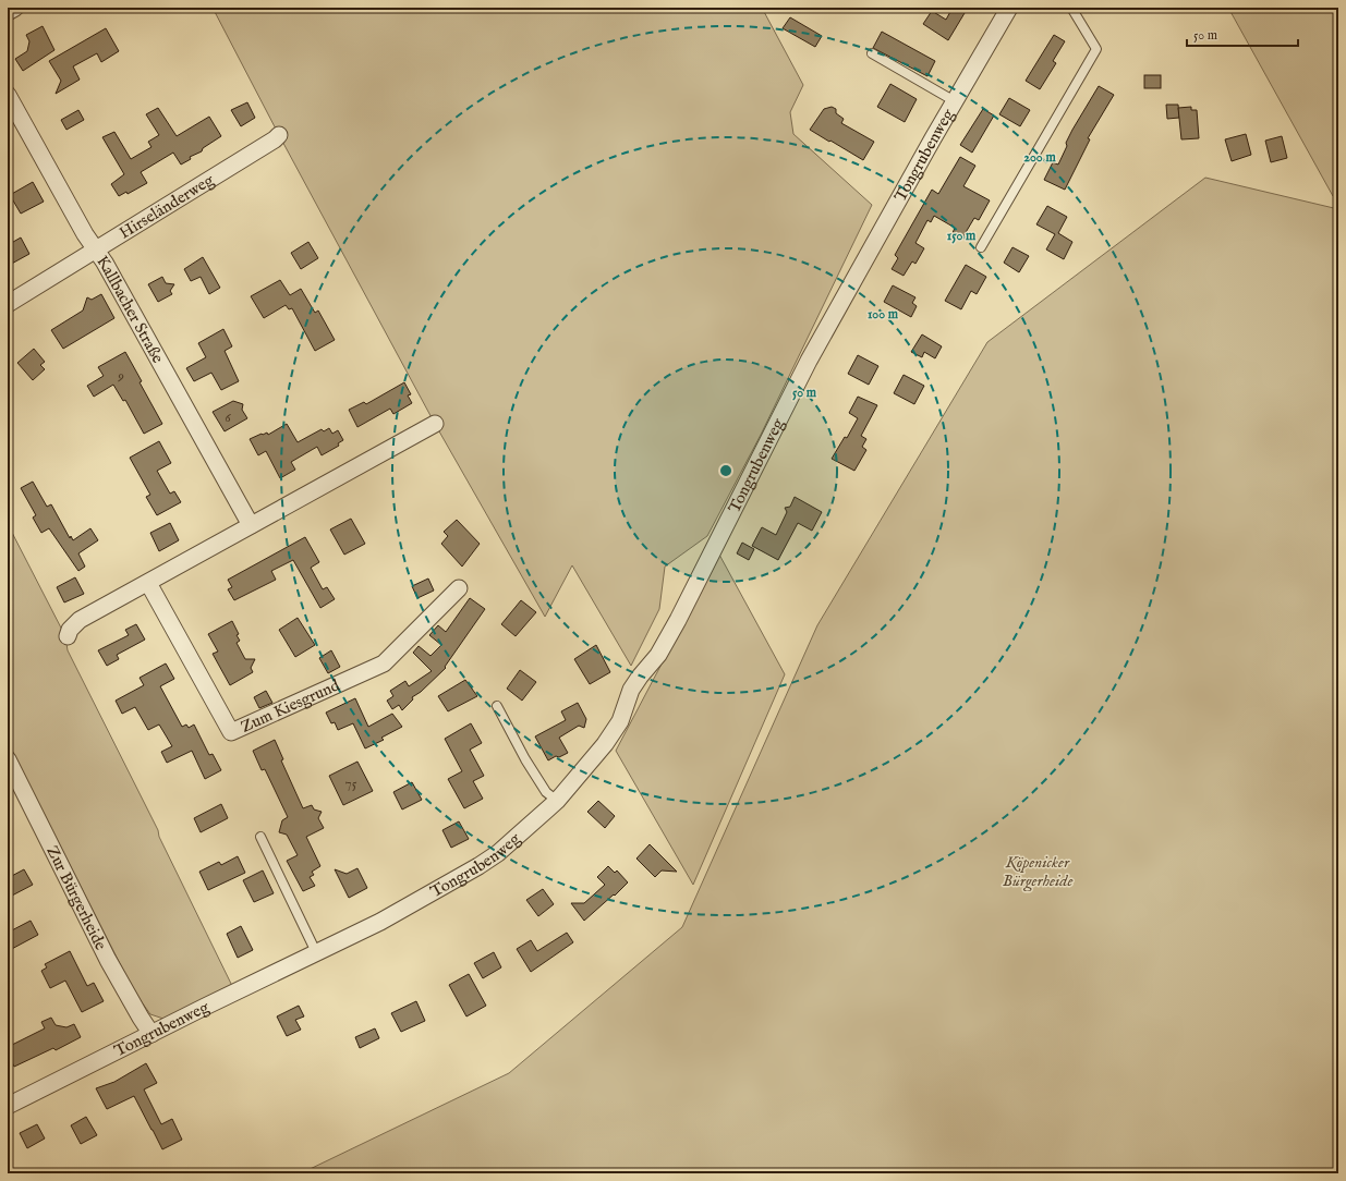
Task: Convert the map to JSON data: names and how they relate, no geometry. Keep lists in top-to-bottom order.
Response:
{
  "streets": {
    "street": [
      "Tongrubenweg",
      "Hirseländerweg",
      "Kallbacher Straße",
      "Zum Kiesgrund",
      "Zur Bürgerheide"
    ]
  },
  "crossings": [
    ["Tongrubenweg", "Zur Bürgerheide"],
    ["Hirseländerweg", "Kallbacher Straße"]
  ],
  "parks": ["Köpenicker Bürgerheide"],
  "house_numbers": ["9", "6", "75"],
  "scale_bar": "50 m",
  "rings": [
    "200 m",
    "150 m",
    "100 m",
    "50 m"
  ]
}
